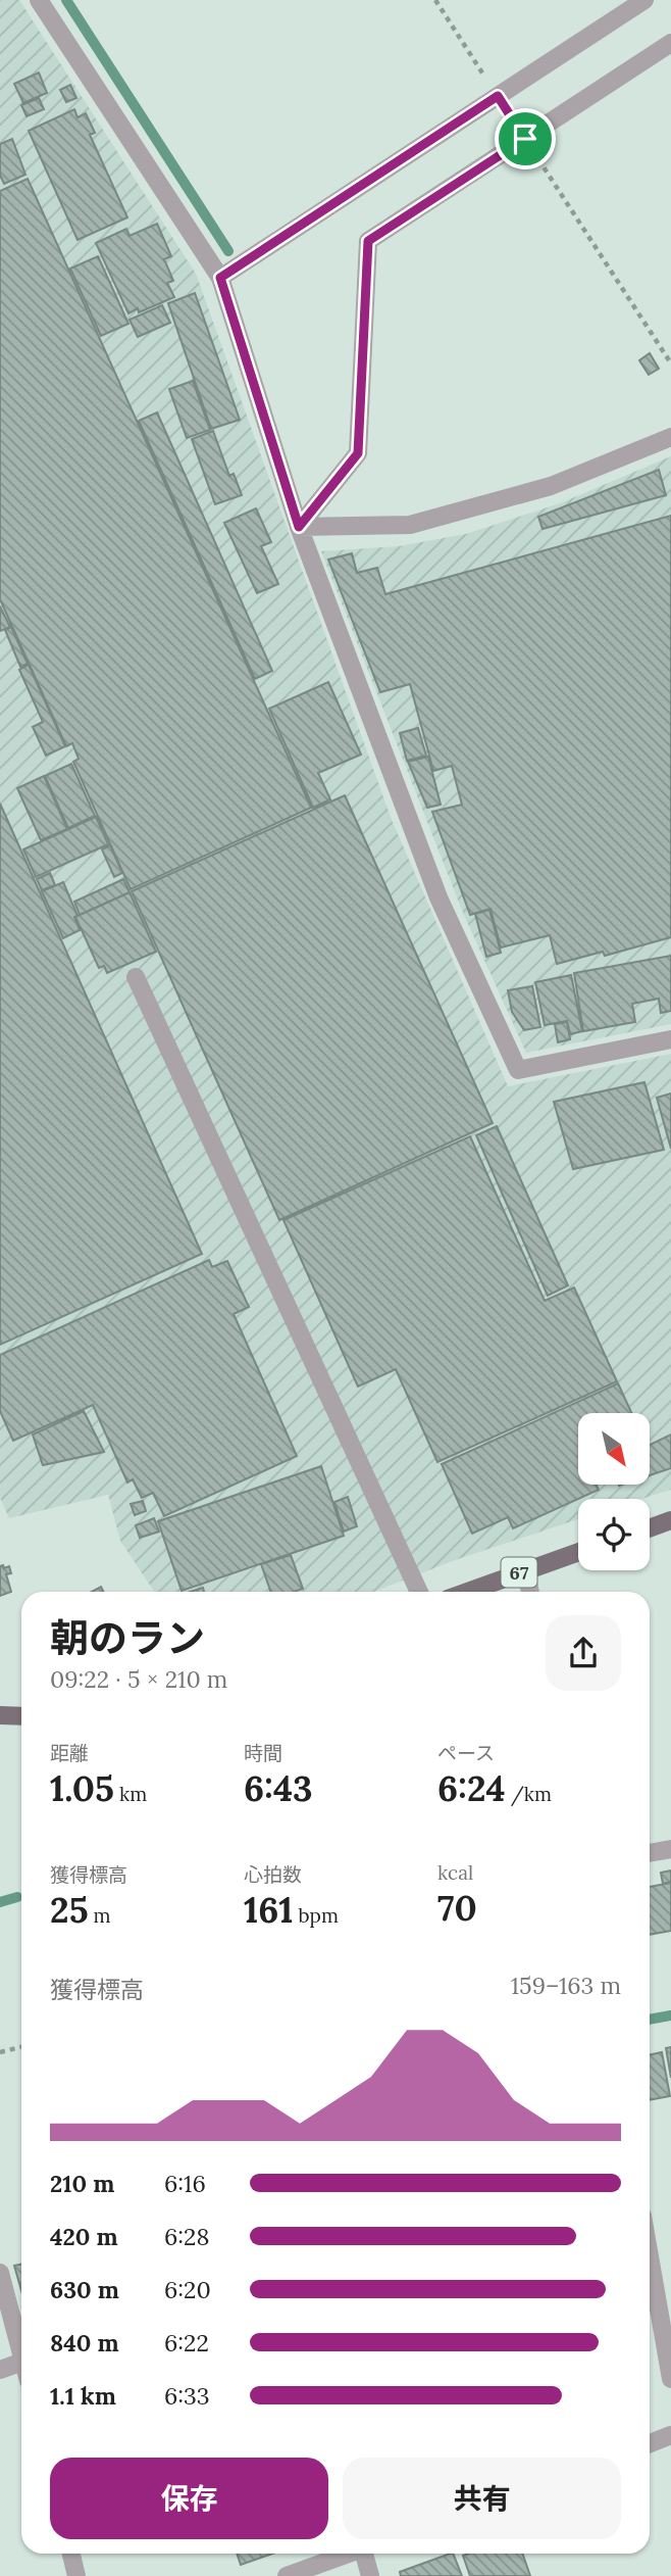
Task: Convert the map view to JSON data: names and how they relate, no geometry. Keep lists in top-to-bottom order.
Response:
{
  "streets": {
    "main road": ["67"]
  },
  "north": "bottom right",
  "page": {
    "heading": ["朝のラン", "09:22 · 5 × 210 m"],
    "stats": [
      ["距離", "1.05 km"],
      ["時間", "6:43"],
      ["ペース", "6:24 /km"],
      ["獲得標高", "25 m"],
      ["心拍数", "161 bpm"],
      ["kcal", "70"]
    ],
    "chart": ["獲得標高", "159–163 m"],
    "list": [
      {
        "name": "210 m",
        "note": "6:16"
      },
      {
        "name": "420 m",
        "note": "6:28"
      },
      {
        "name": "630 m",
        "note": "6:20"
      },
      {
        "name": "840 m",
        "note": "6:22"
      },
      {
        "name": "1.1 km",
        "note": "6:33"
      }
    ],
    "buttons": ["保存", "共有"]
  }
}
